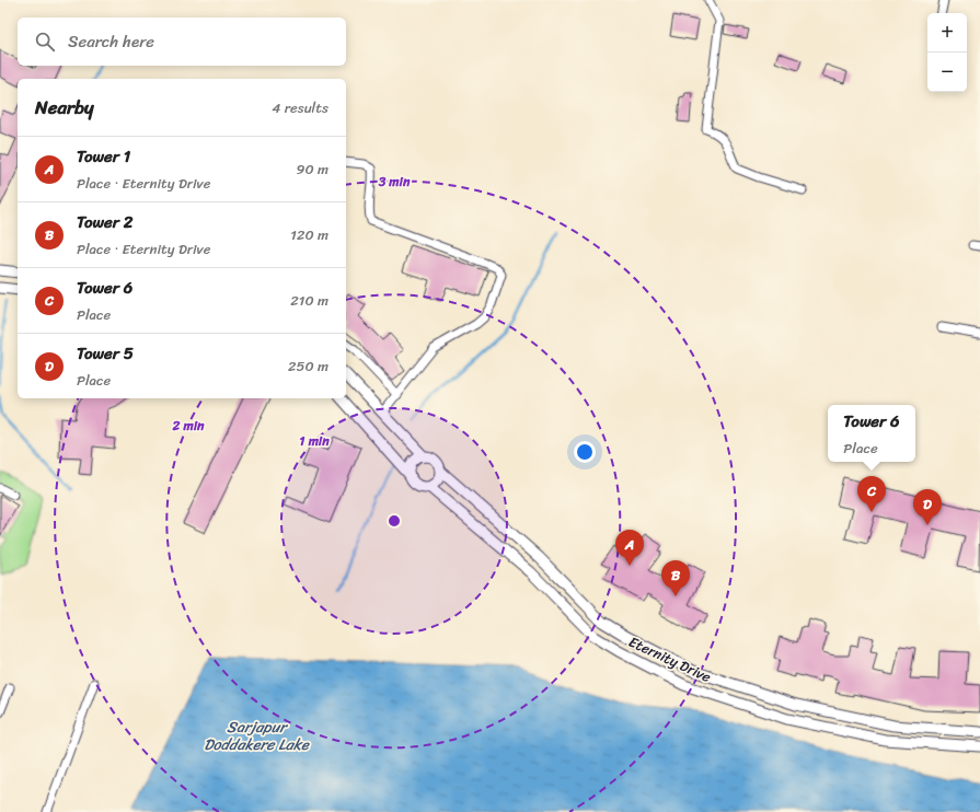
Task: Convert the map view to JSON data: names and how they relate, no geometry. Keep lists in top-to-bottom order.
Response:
{
  "streets": {
    "street": ["Eternity Drive"]
  },
  "water": ["Sarjapur Doddakere Lake"],
  "page": {
    "map_buttons": ["+", "−"],
    "search": "Search here",
    "heading": ["Nearby", "4 results"],
    "list": [
      {
        "mark": "A",
        "name": "Tower 1",
        "note": "Place · Eternity Drive",
        "value": "90 m"
      },
      {
        "mark": "B",
        "name": "Tower 2",
        "note": "Place · Eternity Drive",
        "value": "120 m"
      },
      {
        "mark": "C",
        "name": "Tower 6",
        "note": "Place",
        "value": "210 m"
      },
      {
        "mark": "D",
        "name": "Tower 5",
        "note": "Place",
        "value": "250 m"
      }
    ],
    "popup": ["Tower 6", "Place"],
    "pins": [
      "C",
      "D",
      "A",
      "B"
    ]
  },
  "rings": ["3 min", "2 min", "1 min"]
}
